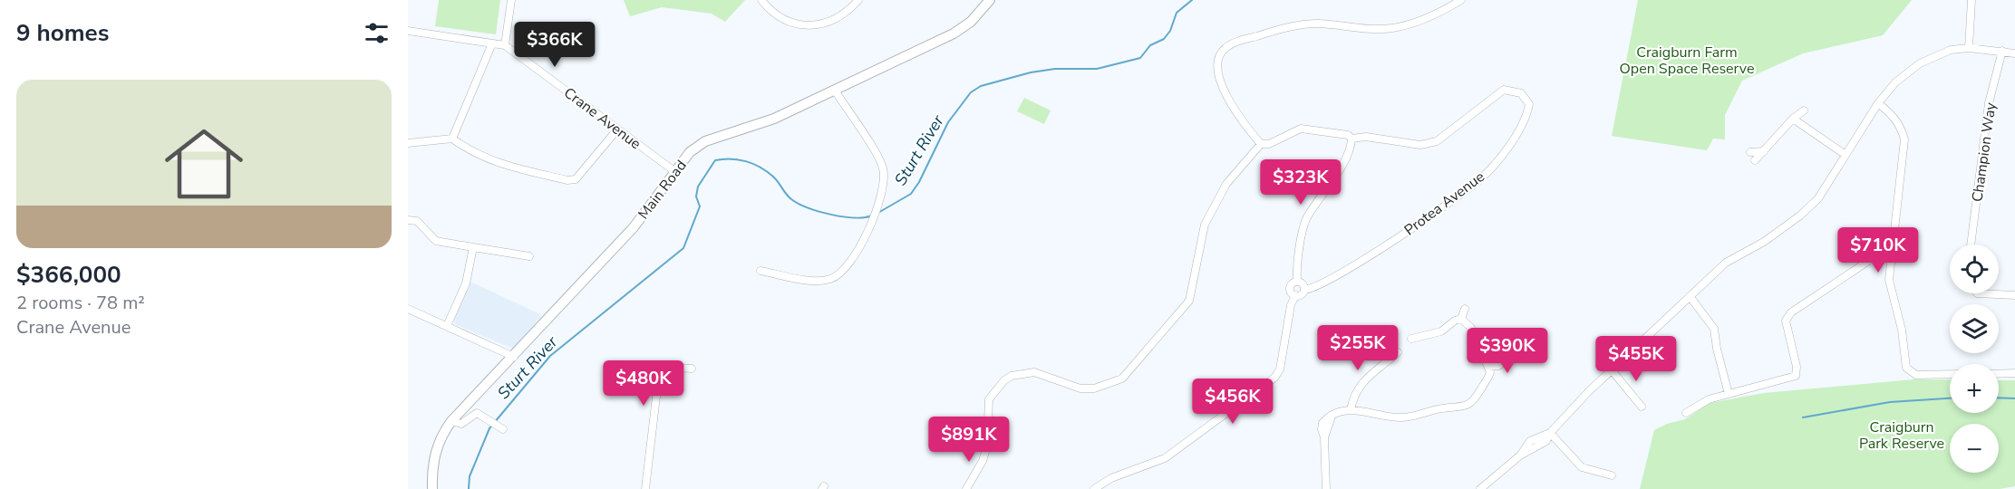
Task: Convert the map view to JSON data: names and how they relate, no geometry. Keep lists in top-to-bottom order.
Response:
{
  "streets": {
    "main road": ["Main Road"],
    "street": ["Crane Avenue", "Champion Way", "Protea Avenue"]
  },
  "crossings": [
    ["Crane Avenue", "Main Road"]
  ],
  "water": ["Sturt River"],
  "parks": ["Craigburn Farm Open Space Reserve", "Craigburn Park Reserve"],
  "page": {
    "heading": "9 homes",
    "price": [
      "$366K",
      "$323K",
      "$710K",
      "$255K",
      "$390K",
      "$455K",
      "$480K",
      "$456K",
      "$891K"
    ],
    "list": [
      {
        "name": "$366,000",
        "note": "2 rooms · 78 m² · Crane Avenue"
      }
    ],
    "map_buttons": ["+", "−"]
  }
}
